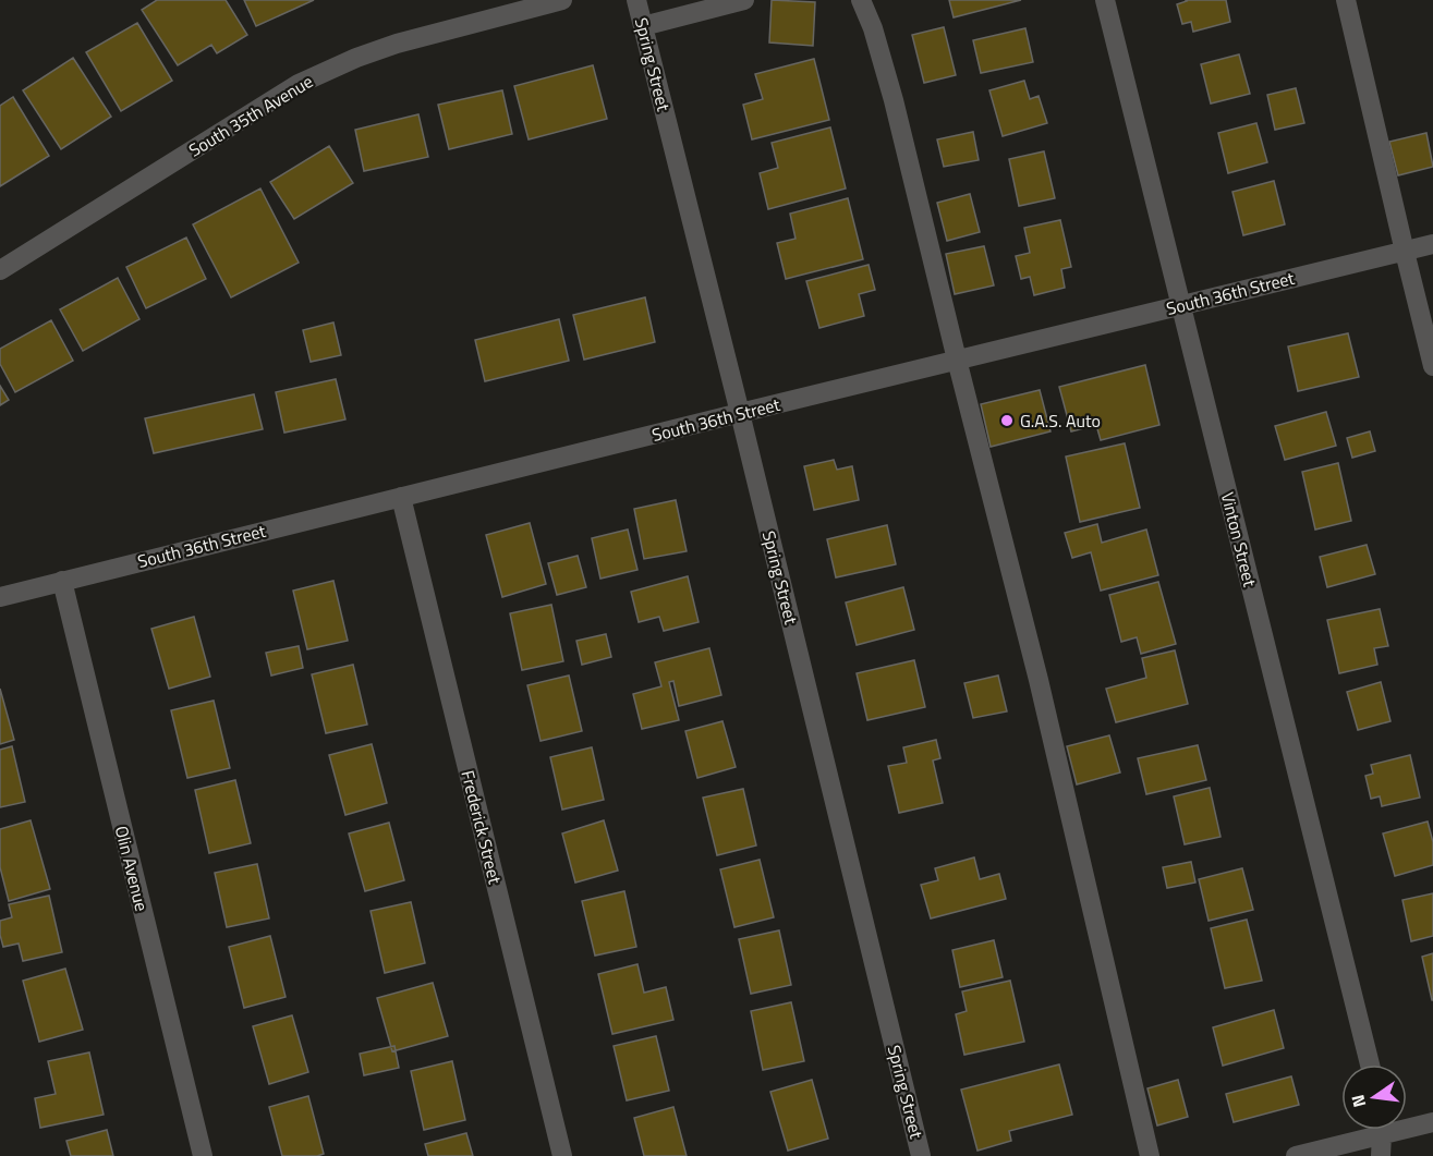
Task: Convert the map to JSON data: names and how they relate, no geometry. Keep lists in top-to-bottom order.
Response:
{
  "streets": {
    "street": [
      "Spring Street",
      "South 35th Avenue",
      "South 36th Street",
      "Vinton Street",
      "Frederick Street",
      "Olin Avenue"
    ]
  },
  "crossings": [
    ["Spring Street", "South 36th Street"],
    ["South 36th Street", "Vinton Street"],
    ["South 36th Street", "Frederick Street"],
    ["South 36th Street", "Olin Avenue"]
  ],
  "places": ["G.A.S. Auto"],
  "north": "left"
}
